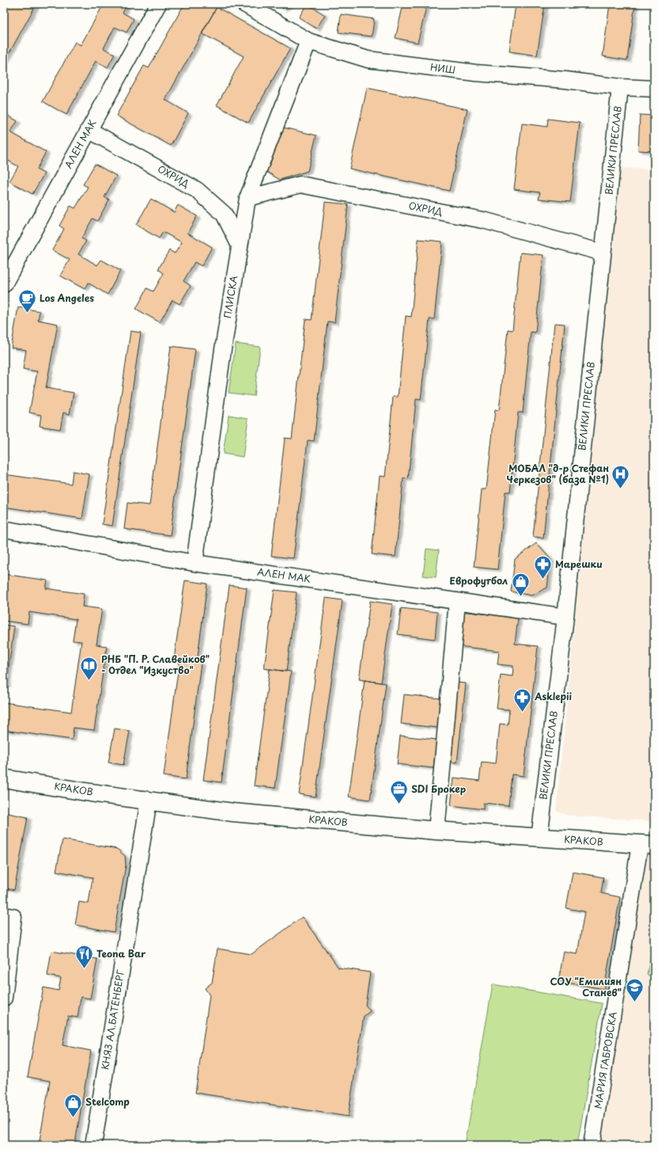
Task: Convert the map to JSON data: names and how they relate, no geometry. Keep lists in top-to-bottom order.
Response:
{
  "streets": {
    "main road": ["КРАКОВ"],
    "street": [
      "НИШ",
      "АЛЕН МАК",
      "ВЕЛИКИ ПРЕСЛАВ",
      "ОХРИД",
      "ПЛИСКА",
      "КНЯЗ АЛ.БАТЕНБЕРГ",
      "МАРИЯ ГАБРОВСКА"
    ]
  },
  "crossings": [
    ["НИШ", "ВЕЛИКИ ПРЕСЛАВ"],
    ["НИШ", "ПЛИСКА"],
    ["АЛЕН МАК", "ВЕЛИКИ ПРЕСЛАВ"],
    ["АЛЕН МАК", "ОХРИД"],
    ["АЛЕН МАК", "ПЛИСКА"],
    ["ВЕЛИКИ ПРЕСЛАВ", "ОХРИД"],
    ["ВЕЛИКИ ПРЕСЛАВ", "КРАКОВ"],
    ["ОХРИД", "ПЛИСКА"],
    ["КРАКОВ", "КНЯЗ АЛ.БАТЕНБЕРГ"],
    ["КРАКОВ", "МАРИЯ ГАБРОВСКА"]
  ],
  "places": {
    "cafe": ["Los Angeles"],
    "hospital": ["МОБАЛ \"д-р Стефан Черкезов\" (база №1)"],
    "pharmacy": ["Марешки", "Asklepii"],
    "shop": ["Еврофутбол", "Stelcomp"],
    "library": ["РНБ \"П. Р. Славейков\" - Отдел \"Изкуство\""],
    "office": ["SDI Брокер"],
    "restaurant": ["Teona Bar"],
    "school or university": ["СОУ \"Емилиян Станев\""]
  }
}
